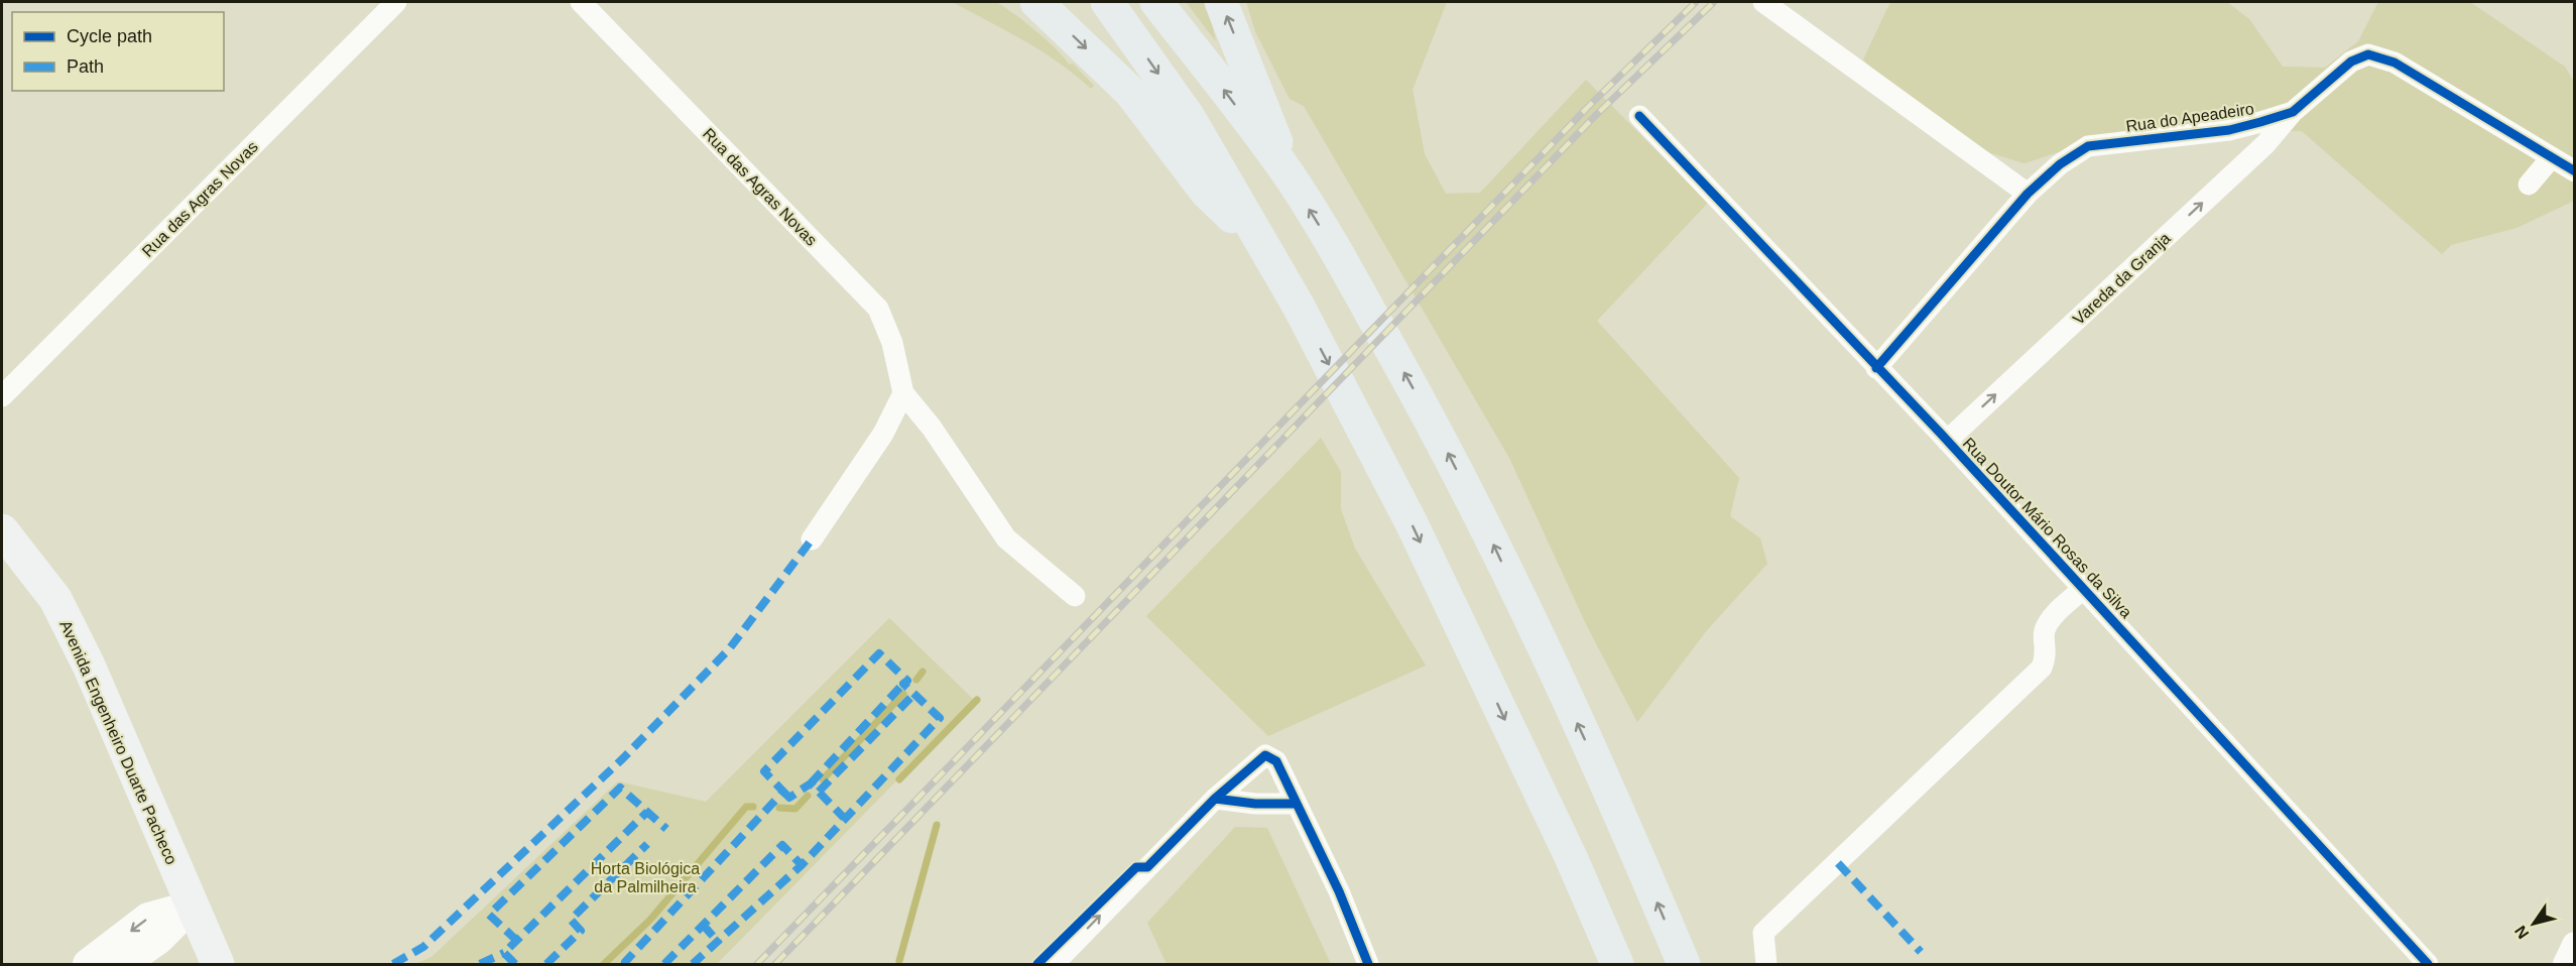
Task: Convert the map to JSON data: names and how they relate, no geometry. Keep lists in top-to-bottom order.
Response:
{
  "streets": {
    "main road": ["Avenida Engenheiro Duarte Pacheco"],
    "street": [
      "Rua do Apeadeiro",
      "Rua das Agras Novas",
      "Vareda da Granja",
      "Rua Doutor Mário Rosas da Silva"
    ]
  },
  "crossings": [
    ["Rua do Apeadeiro", "Vareda da Granja"],
    ["Rua do Apeadeiro", "Rua Doutor Mário Rosas da Silva"],
    ["Vareda da Granja", "Rua Doutor Mário Rosas da Silva"]
  ],
  "one_way": ["Vareda da Granja"],
  "parks": ["Horta Biológica da Palmilheira"],
  "legend": ["Cycle path", "Path"],
  "north": "bottom left"
}
